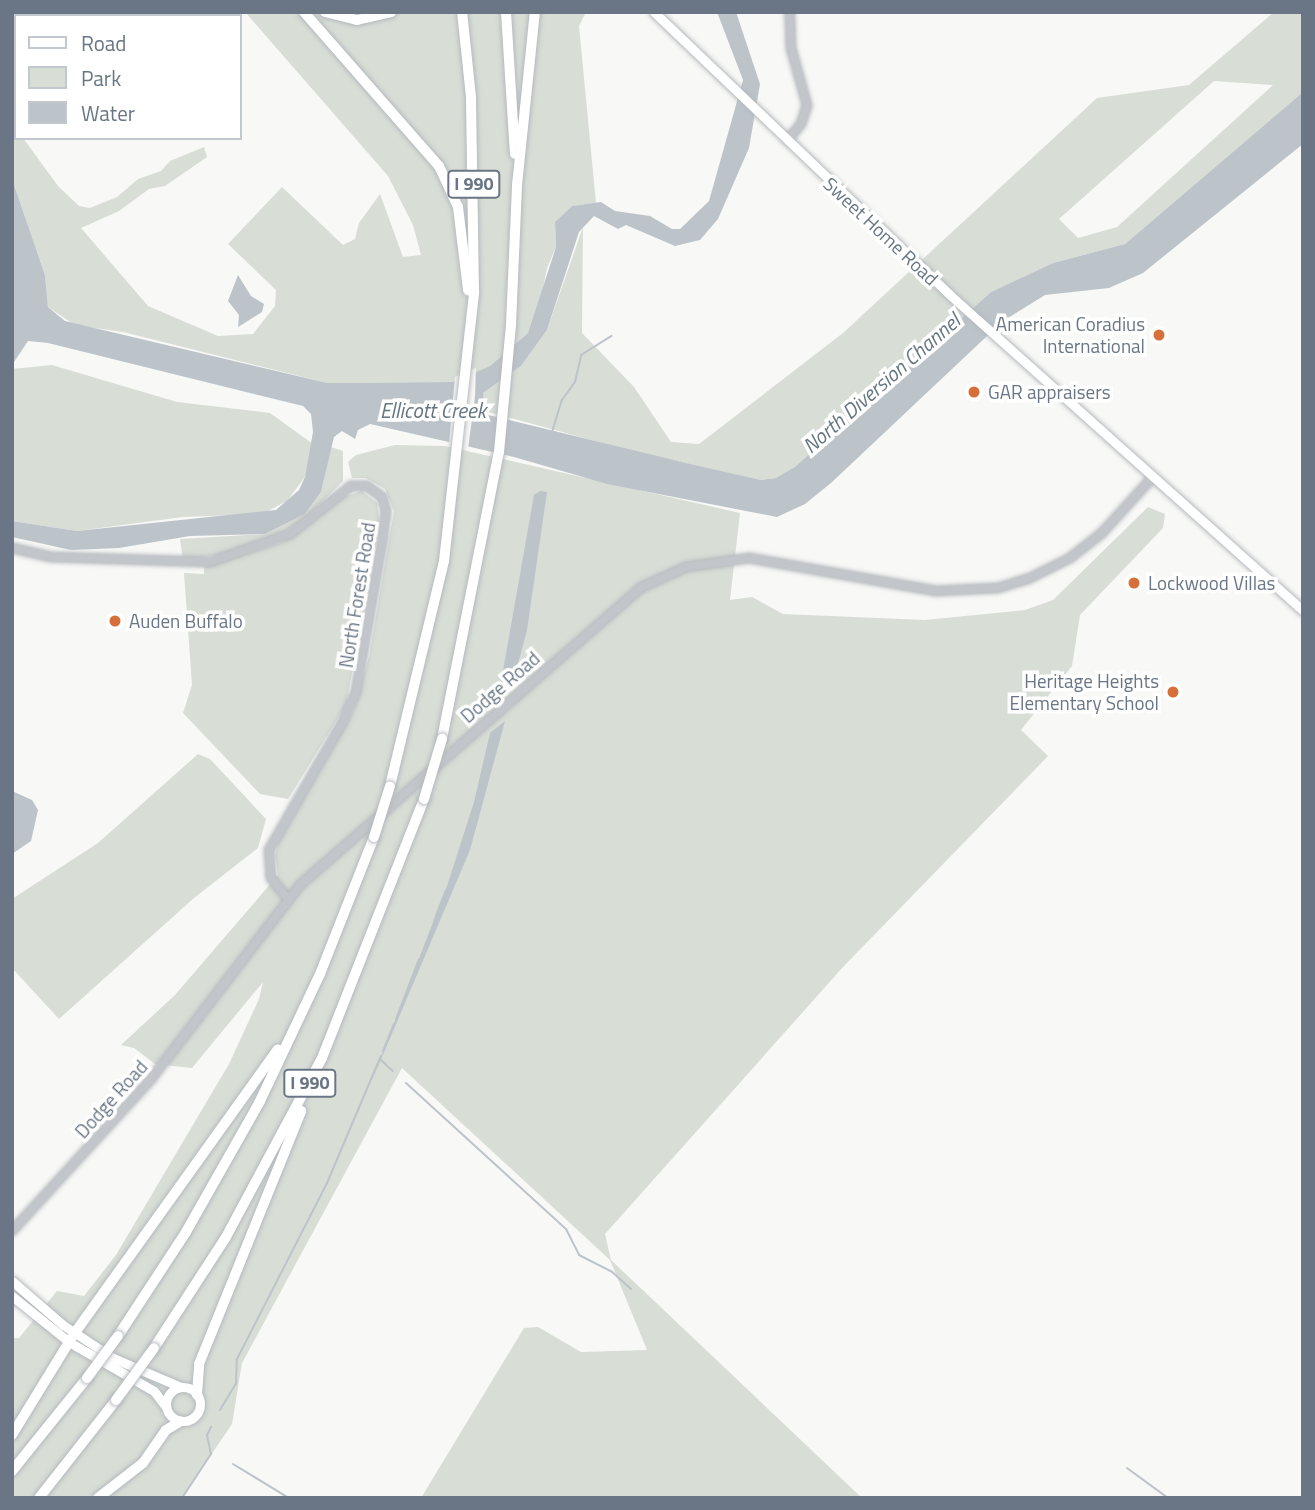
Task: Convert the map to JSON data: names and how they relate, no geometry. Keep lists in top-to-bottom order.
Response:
{
  "streets": {
    "highway": ["I 990"],
    "main road": ["Sweet Home Road"],
    "street": ["North Forest Road", "Dodge Road"]
  },
  "crossings": [
    ["Sweet Home Road", "Dodge Road"],
    ["North Forest Road", "Dodge Road"]
  ],
  "water": ["North Diversion Channel", "Ellicott Creek"],
  "places": [
    "American Coradius International",
    "GAR appraisers",
    "Lockwood Villas",
    "Auden Buffalo",
    "Heritage Heights Elementary School"
  ],
  "legend": ["Road", "Park", "Water"]
}
